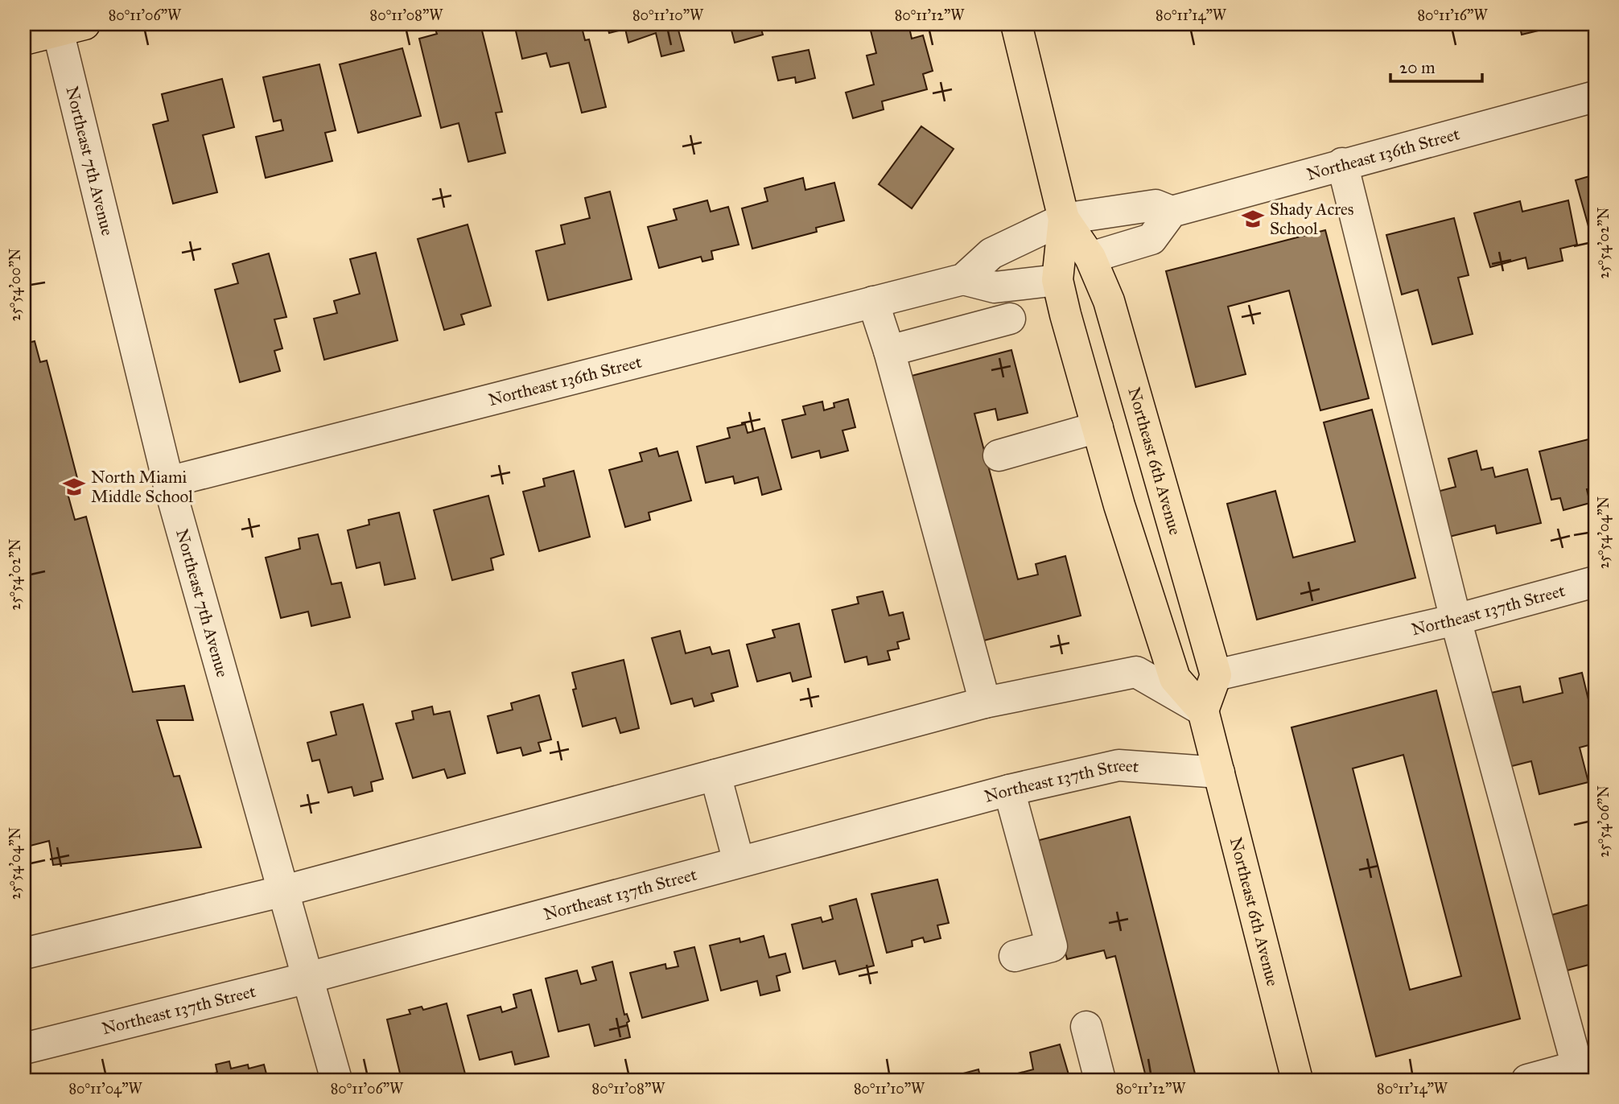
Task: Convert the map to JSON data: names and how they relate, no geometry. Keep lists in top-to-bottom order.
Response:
{
  "streets": {
    "main road": ["Northeast 6th Avenue"],
    "street": ["Northeast 136th Street", "Northeast 7th Avenue", "Northeast 137th Street"]
  },
  "crossings": [
    ["Northeast 136th Street", "Northeast 7th Avenue"],
    ["Northeast 136th Street", "Northeast 6th Avenue"],
    ["Northeast 7th Avenue", "Northeast 137th Street"],
    ["Northeast 6th Avenue", "Northeast 137th Street"]
  ],
  "places": {
    "school or university": ["Shady Acres School", "North Miami Middle School"]
  },
  "scale_bar": "20 m",
  "coordinates": [
    "80°11'06\"W",
    "80°11'08\"W",
    "80°11'10\"W",
    "80°11'12\"W",
    "80°11'14\"W",
    "80°11'16\"W",
    "25°54'02\"N",
    "25°54'00\"N",
    "25°54'04\"N",
    "25°54'06\"N",
    "80°11'04\"W"
  ]
}
